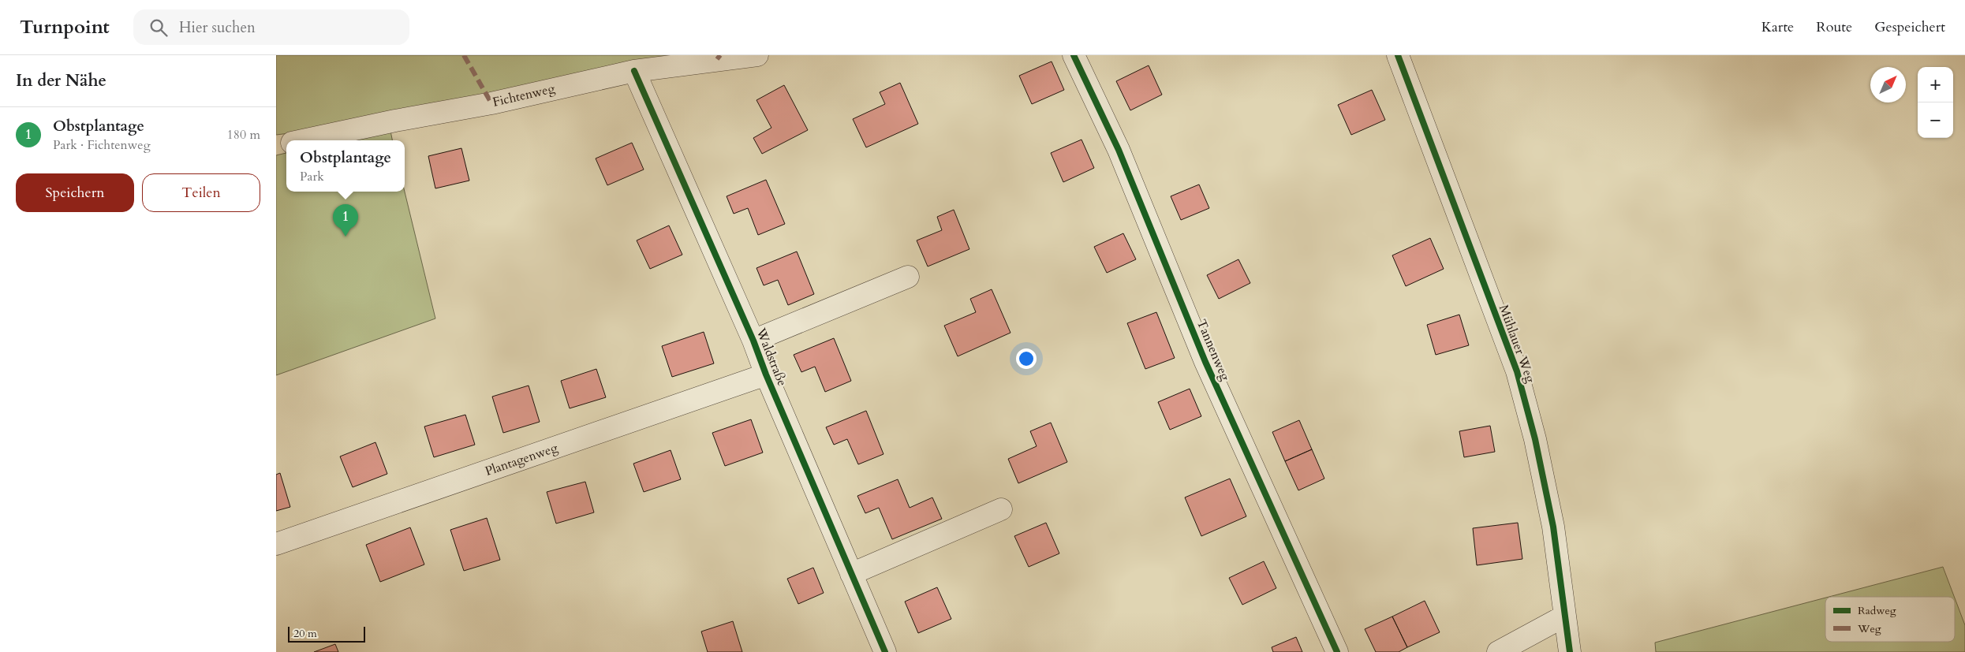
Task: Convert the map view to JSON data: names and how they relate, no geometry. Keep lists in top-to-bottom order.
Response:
{
  "streets": {
    "street": [
      "Fichtenweg",
      "Mühlauer Weg",
      "Tannenweg",
      "Waldstraße",
      "Plantagenweg"
    ]
  },
  "crossings": [
    ["Fichtenweg", "Waldstraße"],
    ["Waldstraße", "Plantagenweg"]
  ],
  "legend": ["Radweg", "Weg"],
  "scale_bar": "20 m",
  "north": "top right",
  "page": {
    "header": "Turnpoint",
    "search": "Hier suchen",
    "nav": ["Karte", "Route", "Gespeichert"],
    "heading": "In der Nähe",
    "map_buttons": ["+", "−"],
    "list": [
      {
        "mark": "1",
        "name": "Obstplantage",
        "note": "Park · Fichtenweg",
        "value": "180 m"
      }
    ],
    "popup": ["Obstplantage", "Park"],
    "buttons": ["Speichern", "Teilen"],
    "pins": "1",
    "scale": "20 m"
  }
}
